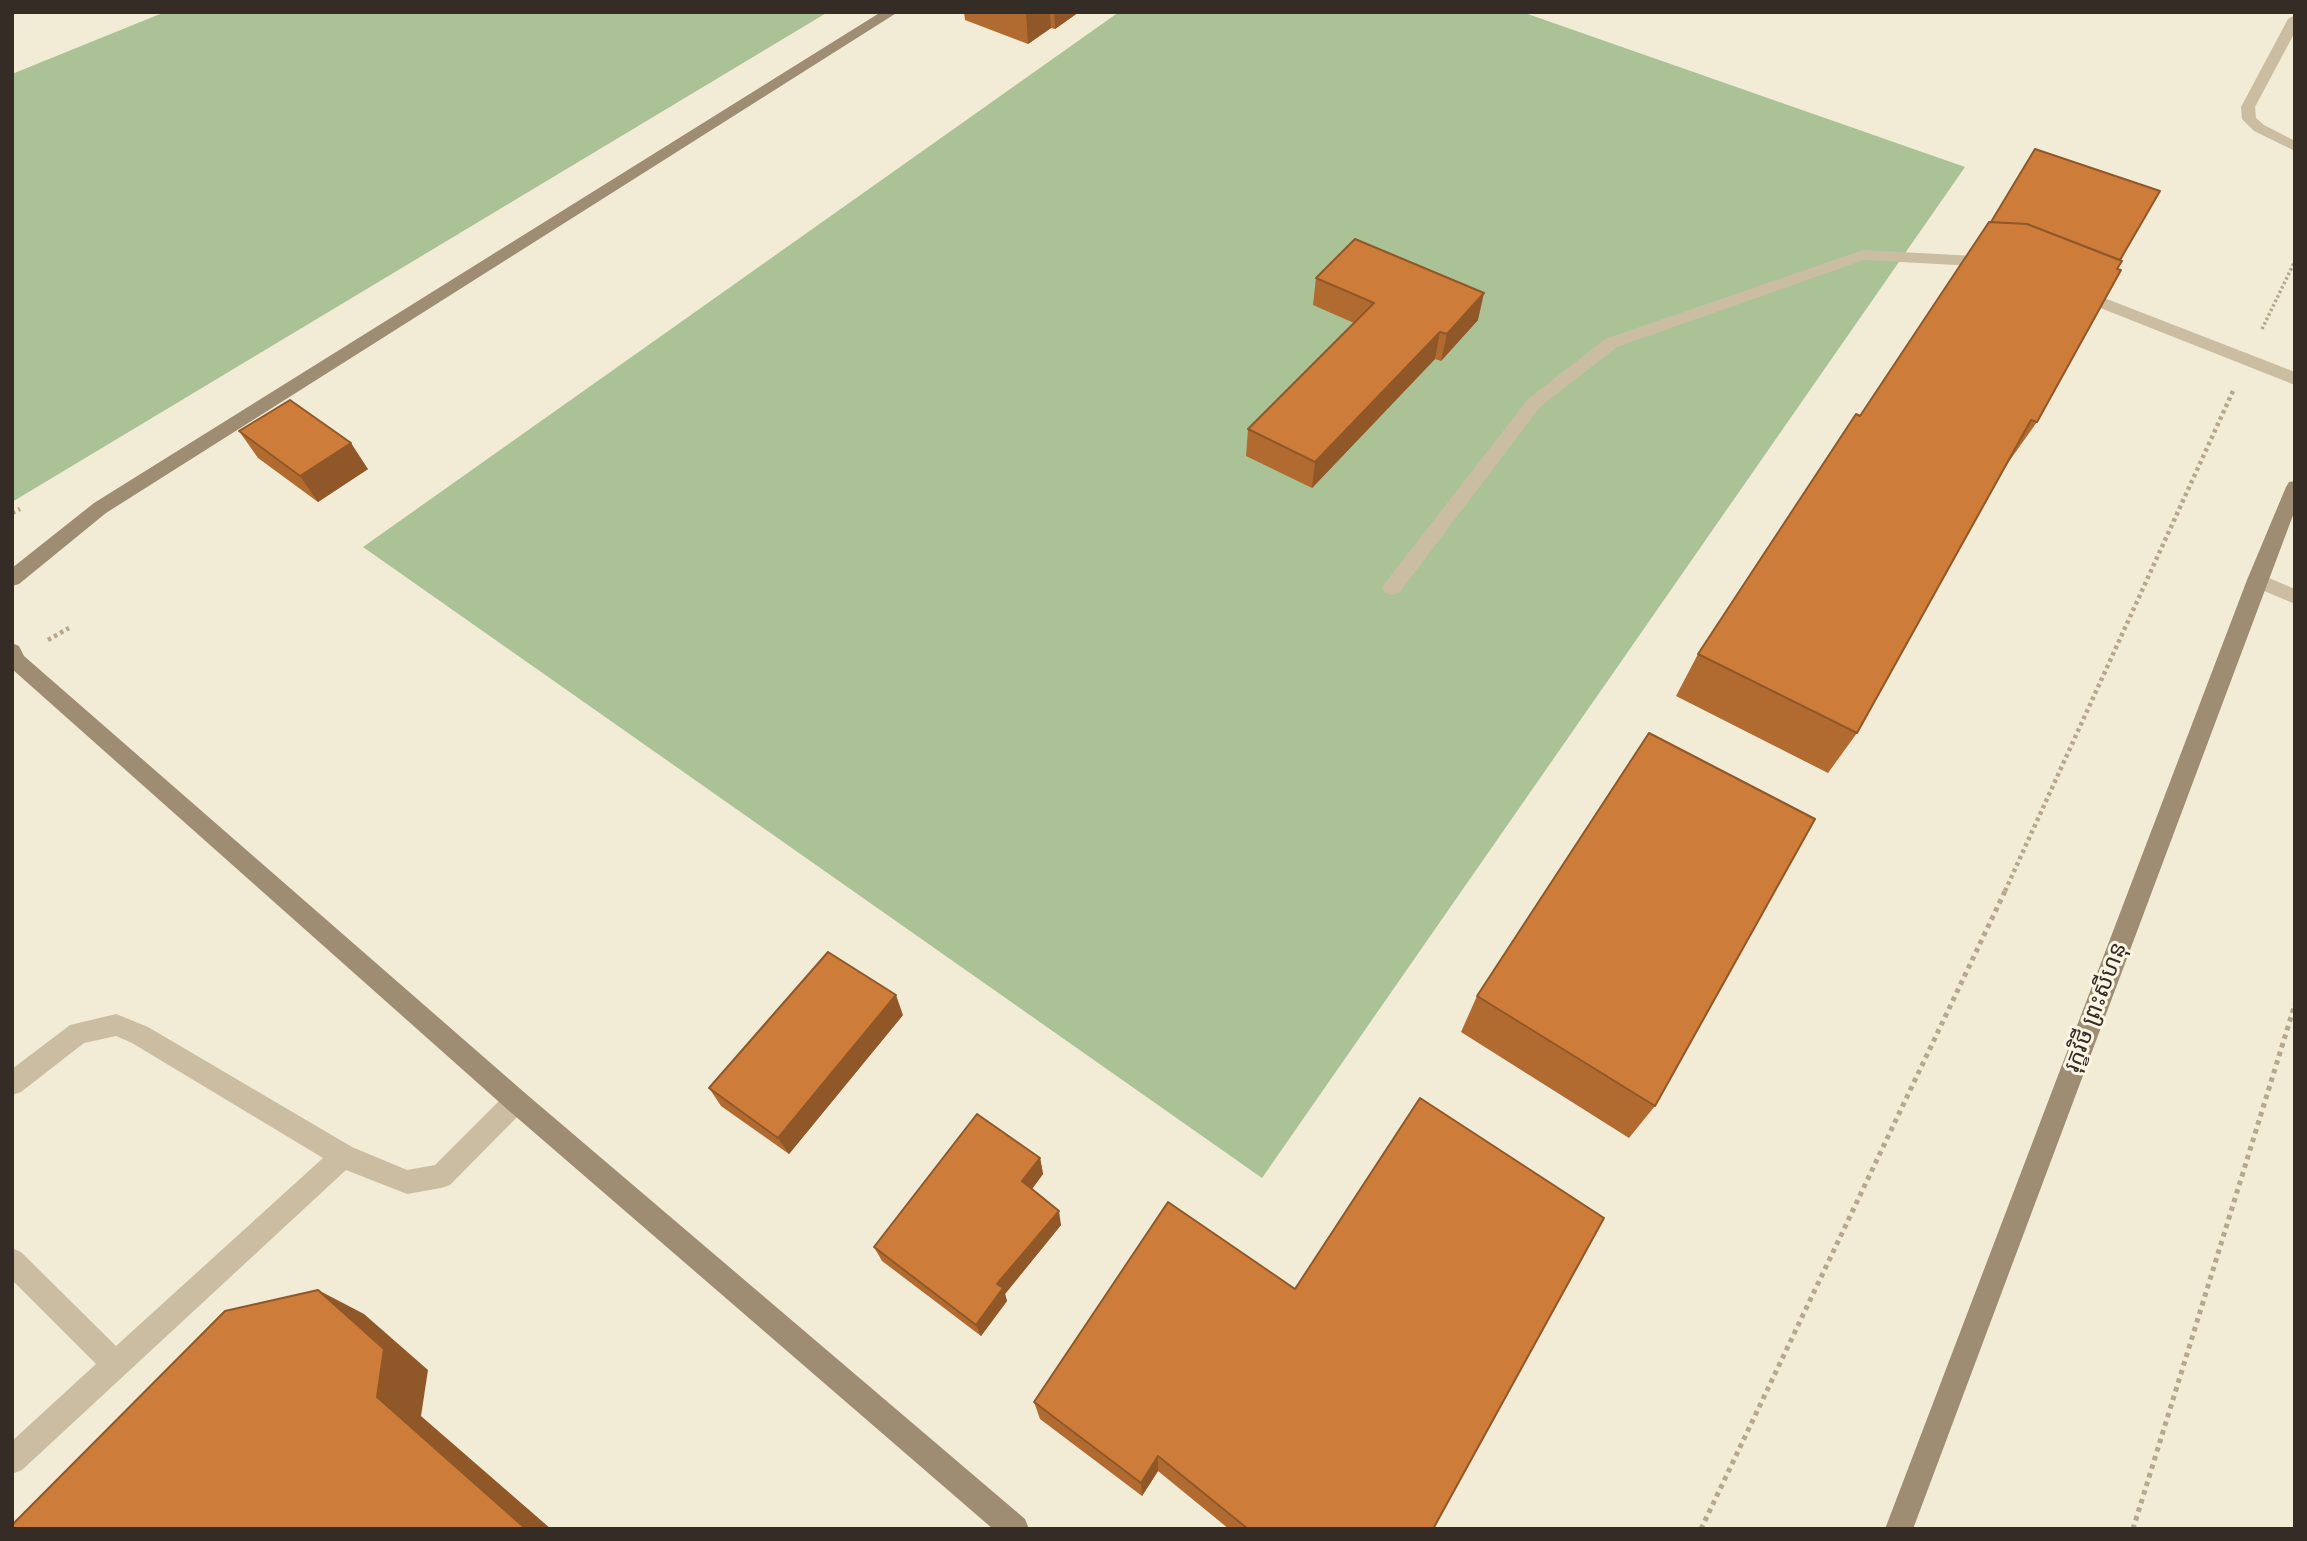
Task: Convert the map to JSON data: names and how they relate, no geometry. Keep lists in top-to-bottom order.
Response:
{
  "streets": {
    "main road": ["រុក្ខវិថី ព្រះសីហនុ"]
  }
}
